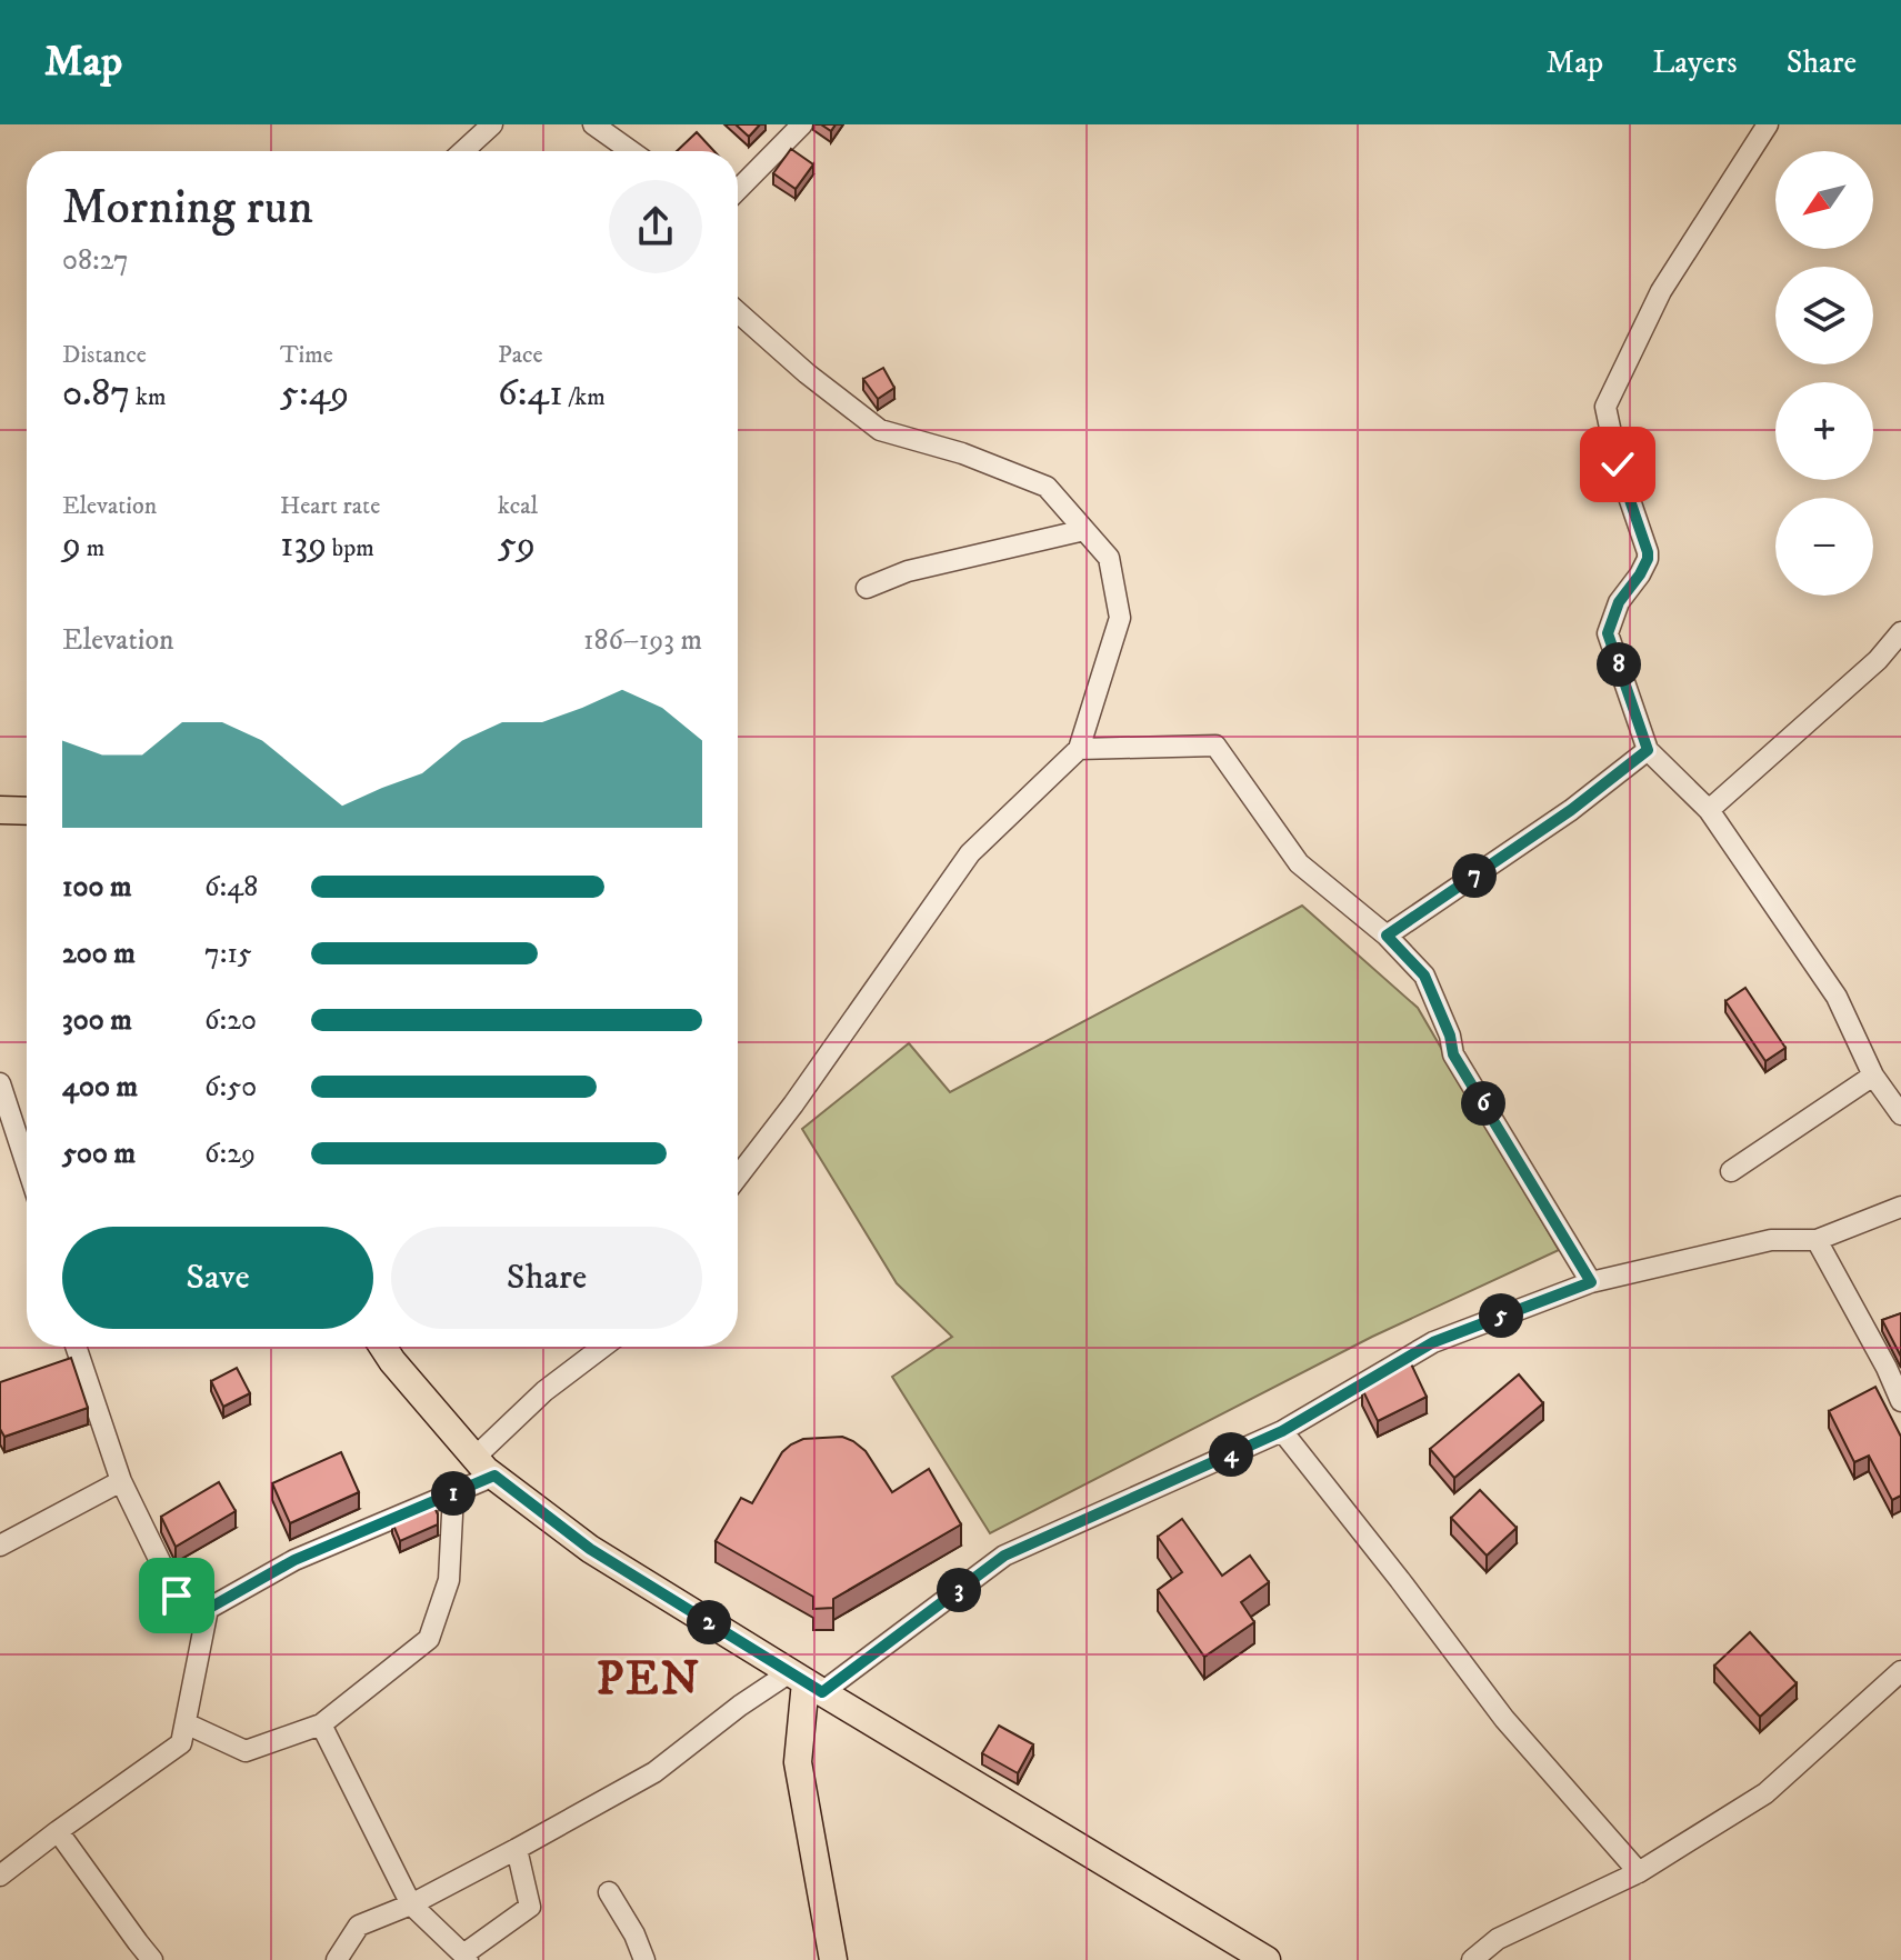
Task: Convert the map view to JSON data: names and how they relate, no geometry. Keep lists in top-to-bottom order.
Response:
{
  "districts": ["PEN"],
  "north": "bottom left",
  "page": {
    "header": "Map",
    "nav": ["Map", "Layers", "Share"],
    "map_buttons": ["+", "−"],
    "heading": ["Morning run", "08:27"],
    "stats": [
      ["Distance", "0.87 km"],
      ["Time", "5:49"],
      ["Pace", "6:41 /km"],
      ["Elevation", "9 m"],
      ["Heart rate", "139 bpm"],
      ["kcal", "59"]
    ],
    "chart": ["Elevation", "186–193 m"],
    "pins": [
      "8",
      "7",
      "6",
      "5",
      "4",
      "1",
      "3",
      "2"
    ],
    "list": [
      {
        "name": "100 m",
        "note": "6:48"
      },
      {
        "name": "200 m",
        "note": "7:15"
      },
      {
        "name": "300 m",
        "note": "6:20"
      },
      {
        "name": "400 m",
        "note": "6:50"
      },
      {
        "name": "500 m",
        "note": "6:29"
      }
    ],
    "buttons": ["Save", "Share"]
  }
}
